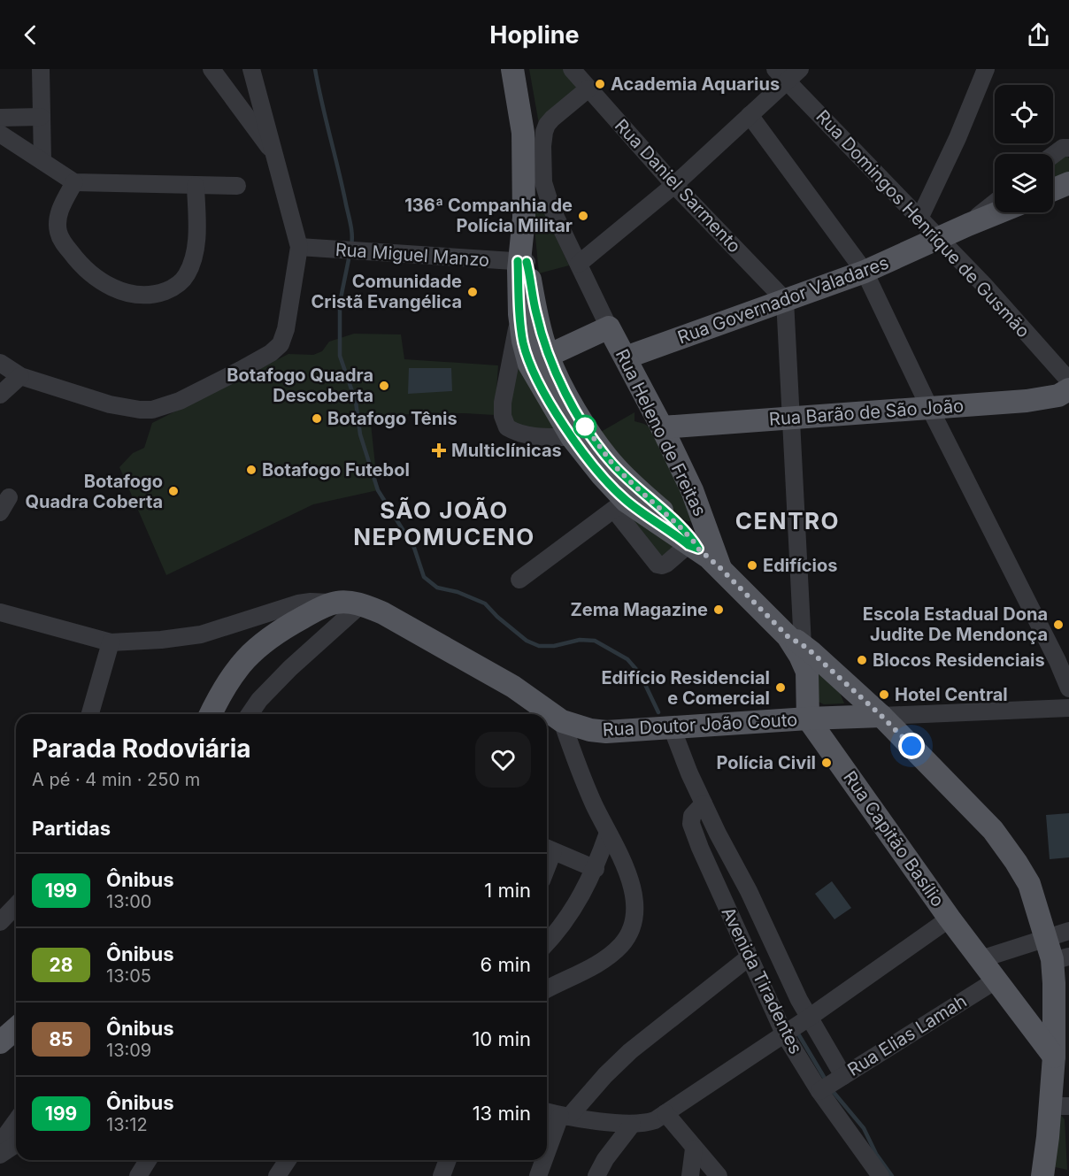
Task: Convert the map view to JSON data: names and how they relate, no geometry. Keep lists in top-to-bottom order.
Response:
{
  "streets": {
    "main road": [
      "Rua Governador Valadares",
      "Rua Barão de São João",
      "Rua Heleno de Freitas",
      "Rua Doutor João Couto",
      "Rua Capitão Basílio"
    ],
    "street": [
      "Rua Daniel Sarmento",
      "Rua Domingos Henrique de Gusmão",
      "Rua Miguel Manzo",
      "Avenida Tiradentes",
      "Rua Elias Lamah"
    ]
  },
  "crossings": [
    ["Rua Daniel Sarmento", "Rua Governador Valadares"],
    ["Rua Domingos Henrique de Gusmão", "Rua Governador Valadares"],
    ["Rua Governador Valadares", "Rua Heleno de Freitas"],
    ["Rua Barão de São João", "Rua Heleno de Freitas"],
    ["Rua Doutor João Couto", "Rua Capitão Basílio"],
    ["Rua Capitão Basílio", "Rua Elias Lamah"],
    ["Avenida Tiradentes", "Rua Elias Lamah"]
  ],
  "districts": ["SÃO JOÃO NEPOMUCENO", "CENTRO"],
  "places": {
    "other": [
      "Academia Aquarius",
      "136ª Companhia de Polícia Militar",
      "Comunidade Cristã Evangélica",
      "Botafogo Quadra Descoberta",
      "Botafogo Tênis",
      "Botafogo Futebol",
      "Botafogo Quadra Coberta",
      "Edifícios",
      "Zema Magazine",
      "Escola Estadual Dona Judite De Mendonça",
      "Blocos Residenciais",
      "Edifício Residencial e Comercial",
      "Hotel Central",
      "Polícia Civil"
    ],
    "health": ["Multiclínicas"]
  },
  "lines": ["bus line 199"],
  "page": {
    "header": "Hopline",
    "heading": [
      ["Parada Rodoviária", "A pé · 4 min · 250 m"],
      "Partidas"
    ],
    "list": [
      {
        "mark": "199",
        "name": "Ônibus",
        "note": "13:00",
        "value": "1 min"
      },
      {
        "mark": "28",
        "name": "Ônibus",
        "note": "13:05",
        "value": "6 min"
      },
      {
        "mark": "85",
        "name": "Ônibus",
        "note": "13:09",
        "value": "10 min"
      },
      {
        "mark": "199",
        "name": "Ônibus",
        "note": "13:12",
        "value": "13 min"
      }
    ]
  }
}
